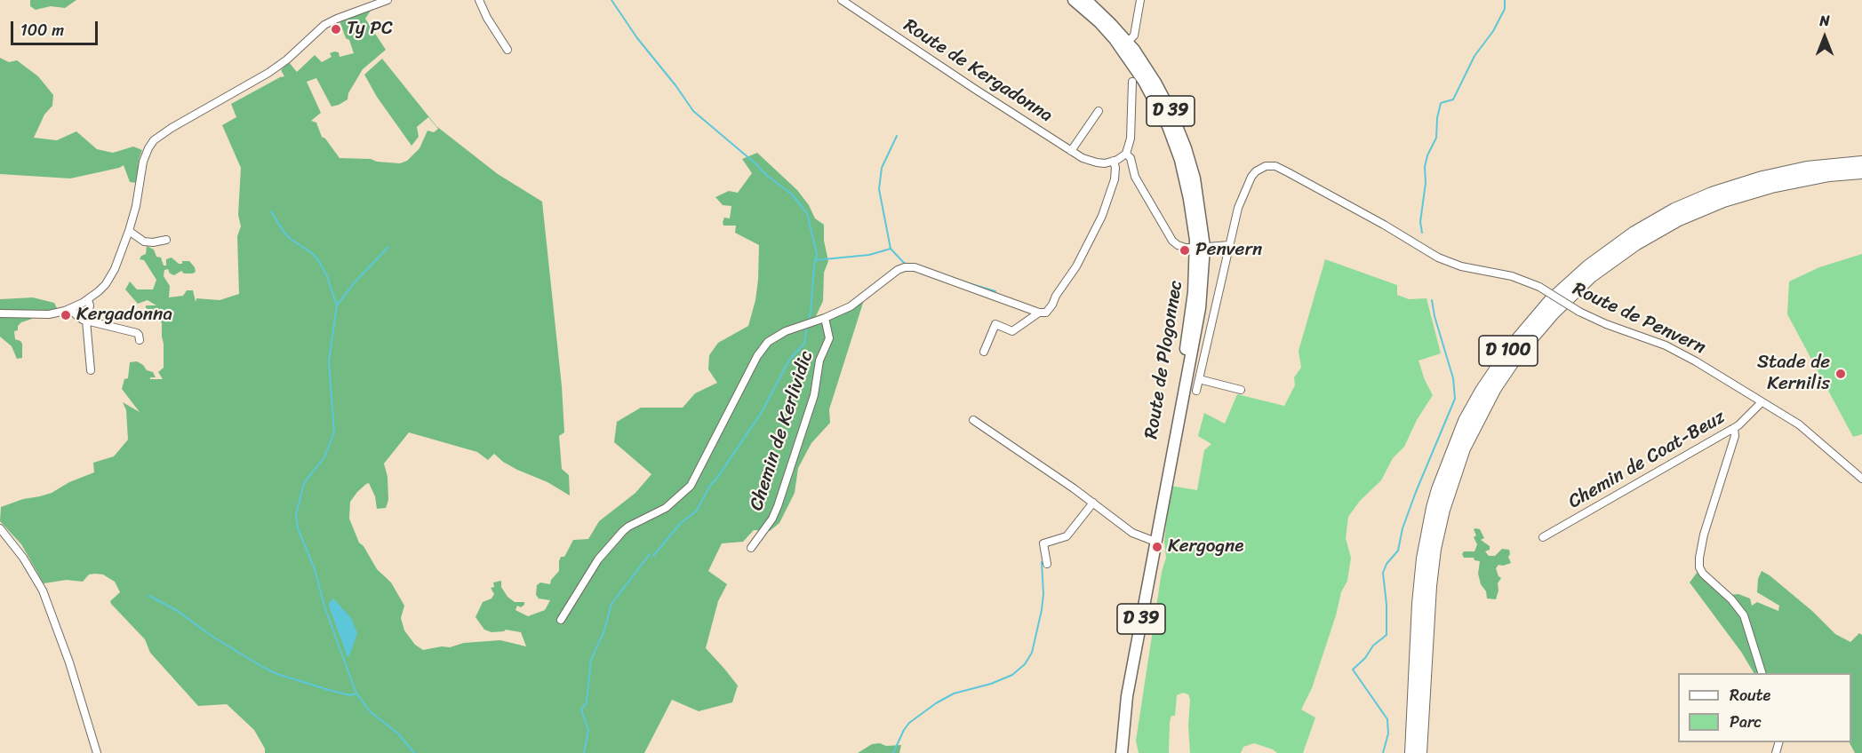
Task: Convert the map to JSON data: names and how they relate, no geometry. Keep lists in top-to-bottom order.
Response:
{
  "streets": {
    "highway": ["D 100"],
    "main road": ["D 39", "Route de Plogonnec"],
    "street": [
      "Route de Kergadonna",
      "Route de Penvern",
      "Chemin de Kerlividic",
      "Chemin de Coat-Beuz"
    ]
  },
  "crossings": [
    ["Route de Penvern", "Route de Plogonnec"],
    ["Route de Penvern", "Chemin de Coat-Beuz"]
  ],
  "places": [
    "Ty PC",
    "Penvern",
    "Kergadonna",
    "Stade de Kernilis",
    "Kergogne"
  ],
  "legend": ["Route", "Parc"],
  "scale_bar": "100 m",
  "north": "top"
}
